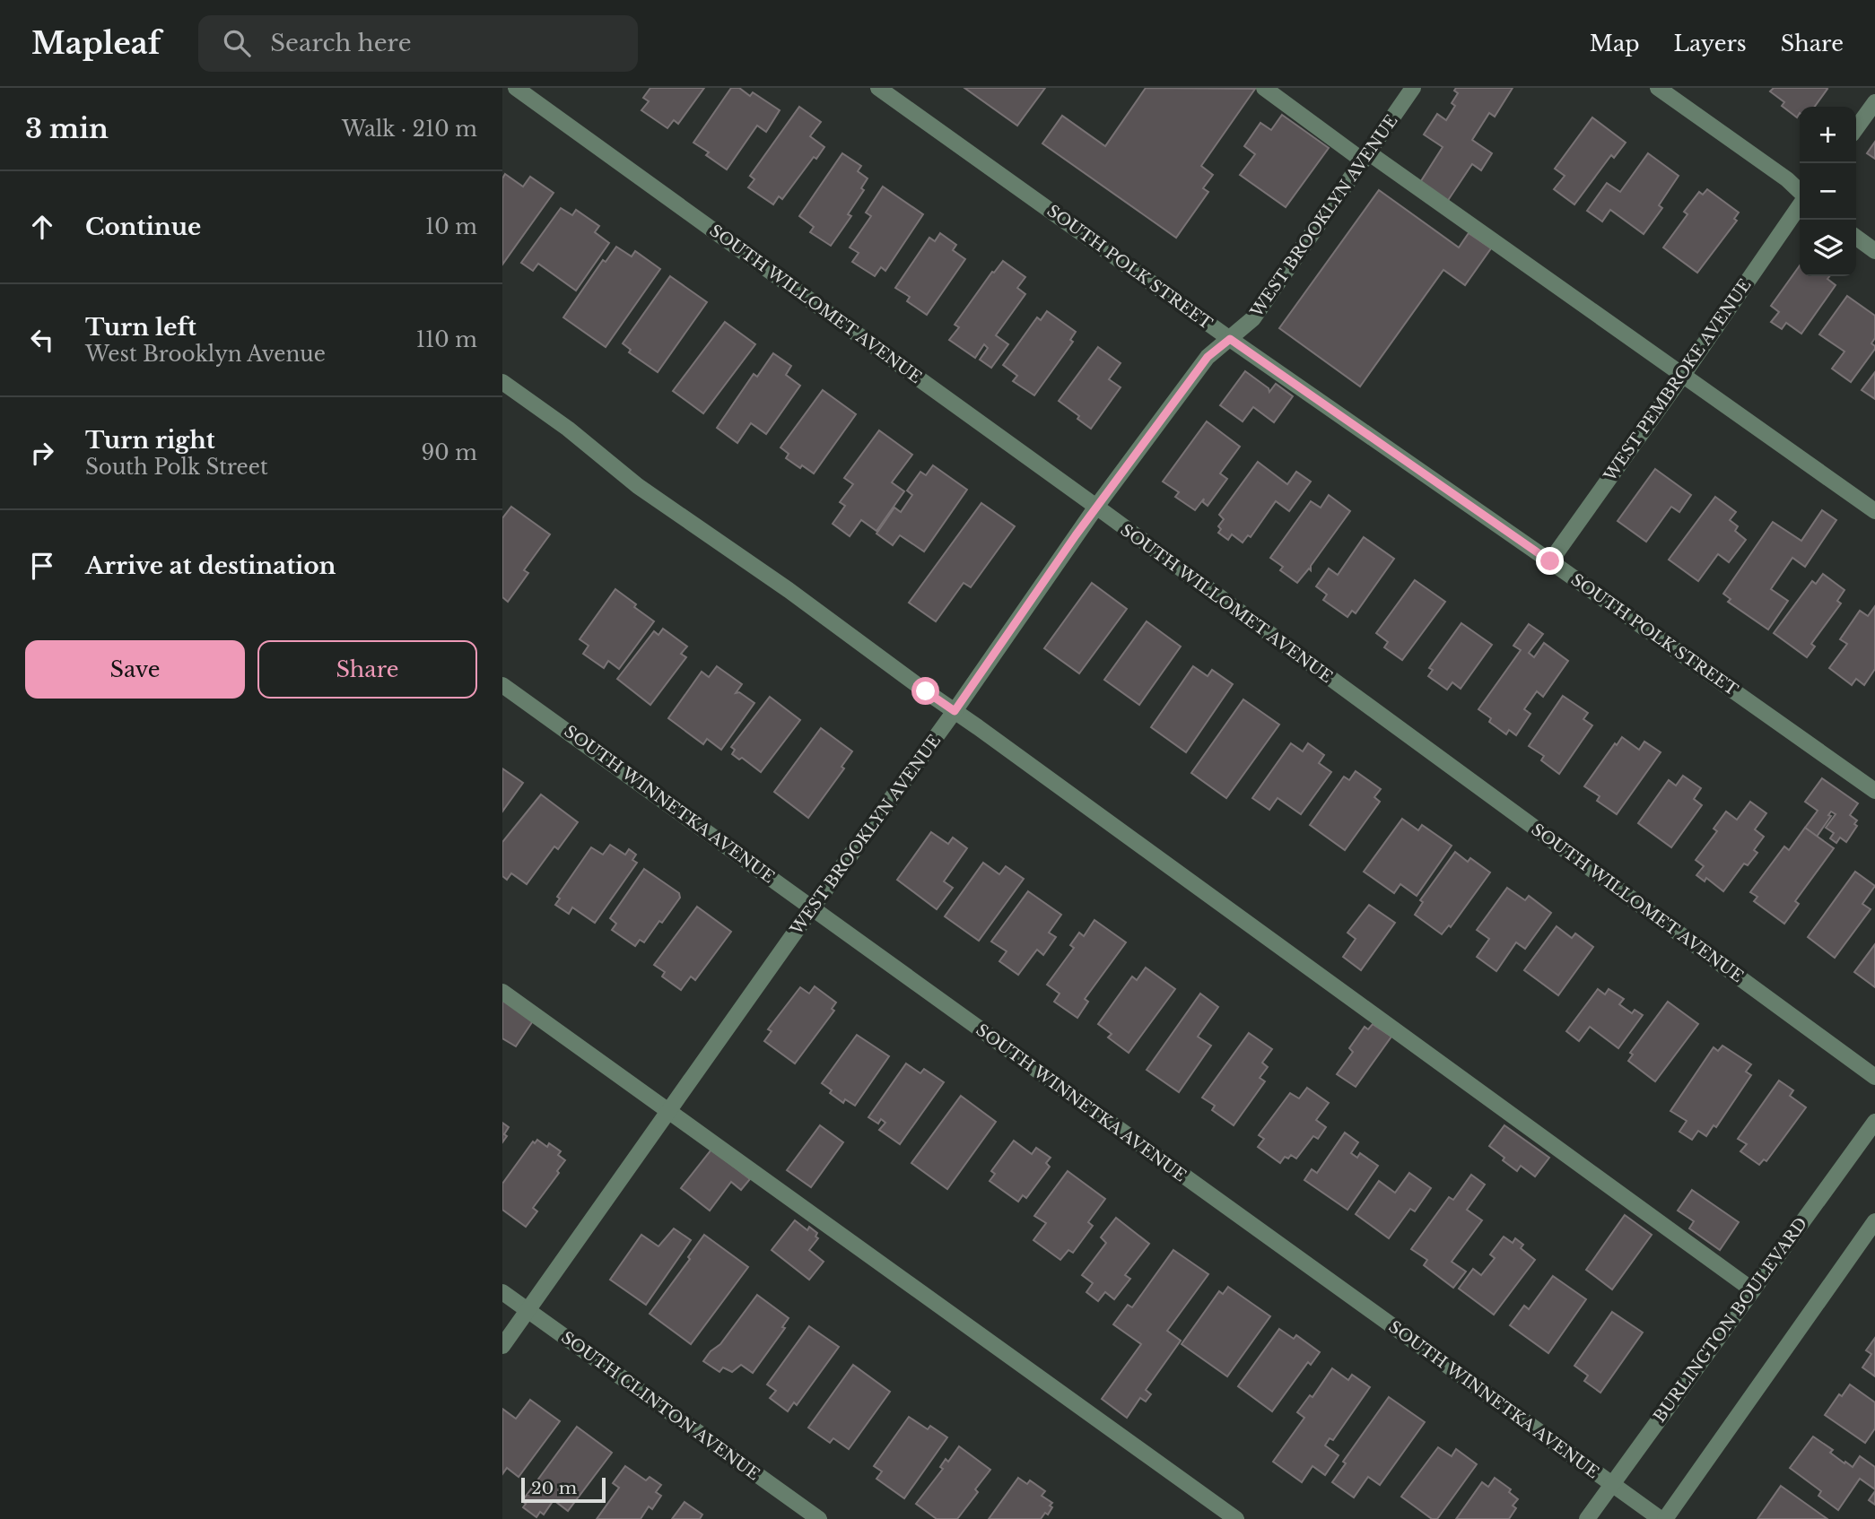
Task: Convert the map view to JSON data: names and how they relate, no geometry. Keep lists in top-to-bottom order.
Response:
{
  "streets": {
    "street": [
      "WEST BROOKLYN AVENUE",
      "SOUTH POLK STREET",
      "SOUTH WILLOMET AVENUE",
      "WEST PEMBROKE AVENUE",
      "SOUTH WINNETKA AVENUE",
      "BURLINGTON BOULEVARD",
      "SOUTH CLINTON AVENUE"
    ]
  },
  "crossings": [
    ["WEST BROOKLYN AVENUE", "SOUTH POLK STREET"],
    ["WEST BROOKLYN AVENUE", "SOUTH WILLOMET AVENUE"],
    ["WEST BROOKLYN AVENUE", "SOUTH WINNETKA AVENUE"],
    ["WEST BROOKLYN AVENUE", "SOUTH CLINTON AVENUE"],
    ["SOUTH POLK STREET", "WEST PEMBROKE AVENUE"],
    ["SOUTH WINNETKA AVENUE", "BURLINGTON BOULEVARD"]
  ],
  "scale_bar": "20 m",
  "page": {
    "header": "Mapleaf",
    "search": "Search here",
    "nav": ["Map", "Layers", "Share"],
    "heading": ["3 min", "Walk · 210 m"],
    "map_buttons": ["+", "−"],
    "list": [
      ["Continue", "10 m"],
      ["Turn left", "West Brooklyn Avenue", "110 m"],
      ["Turn right", "South Polk Street", "90 m"],
      "Arrive at destination"
    ],
    "buttons": ["Save", "Share"],
    "scale": "20 m"
  }
}
